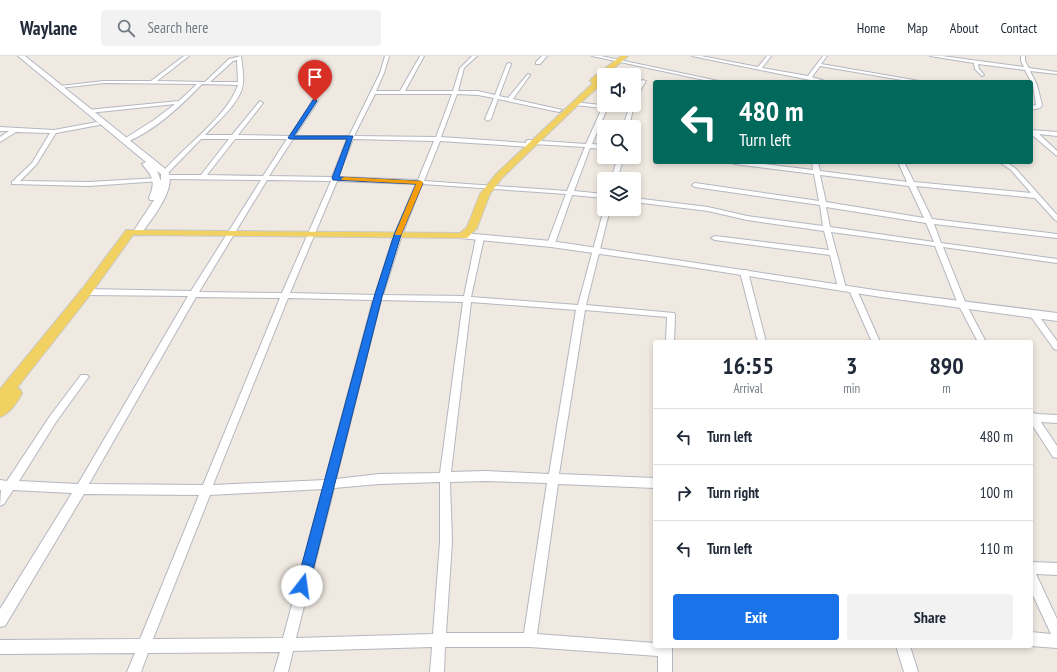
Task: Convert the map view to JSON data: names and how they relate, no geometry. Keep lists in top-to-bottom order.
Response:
{
  "page": {
    "header": "Waylane",
    "search": "Search here",
    "nav": [
      "Home",
      "Map",
      "About",
      "Contact"
    ],
    "turn": ["480 m", "Turn left"],
    "eta": [
      "16:55",
      "Arrival",
      "3",
      "min",
      "890",
      "m"
    ],
    "list": [
      {
        "name": "Turn left",
        "value": "480 m"
      },
      {
        "name": "Turn right",
        "value": "100 m"
      },
      {
        "name": "Turn left",
        "value": "110 m"
      }
    ],
    "buttons": ["Exit", "Share"]
  }
}
